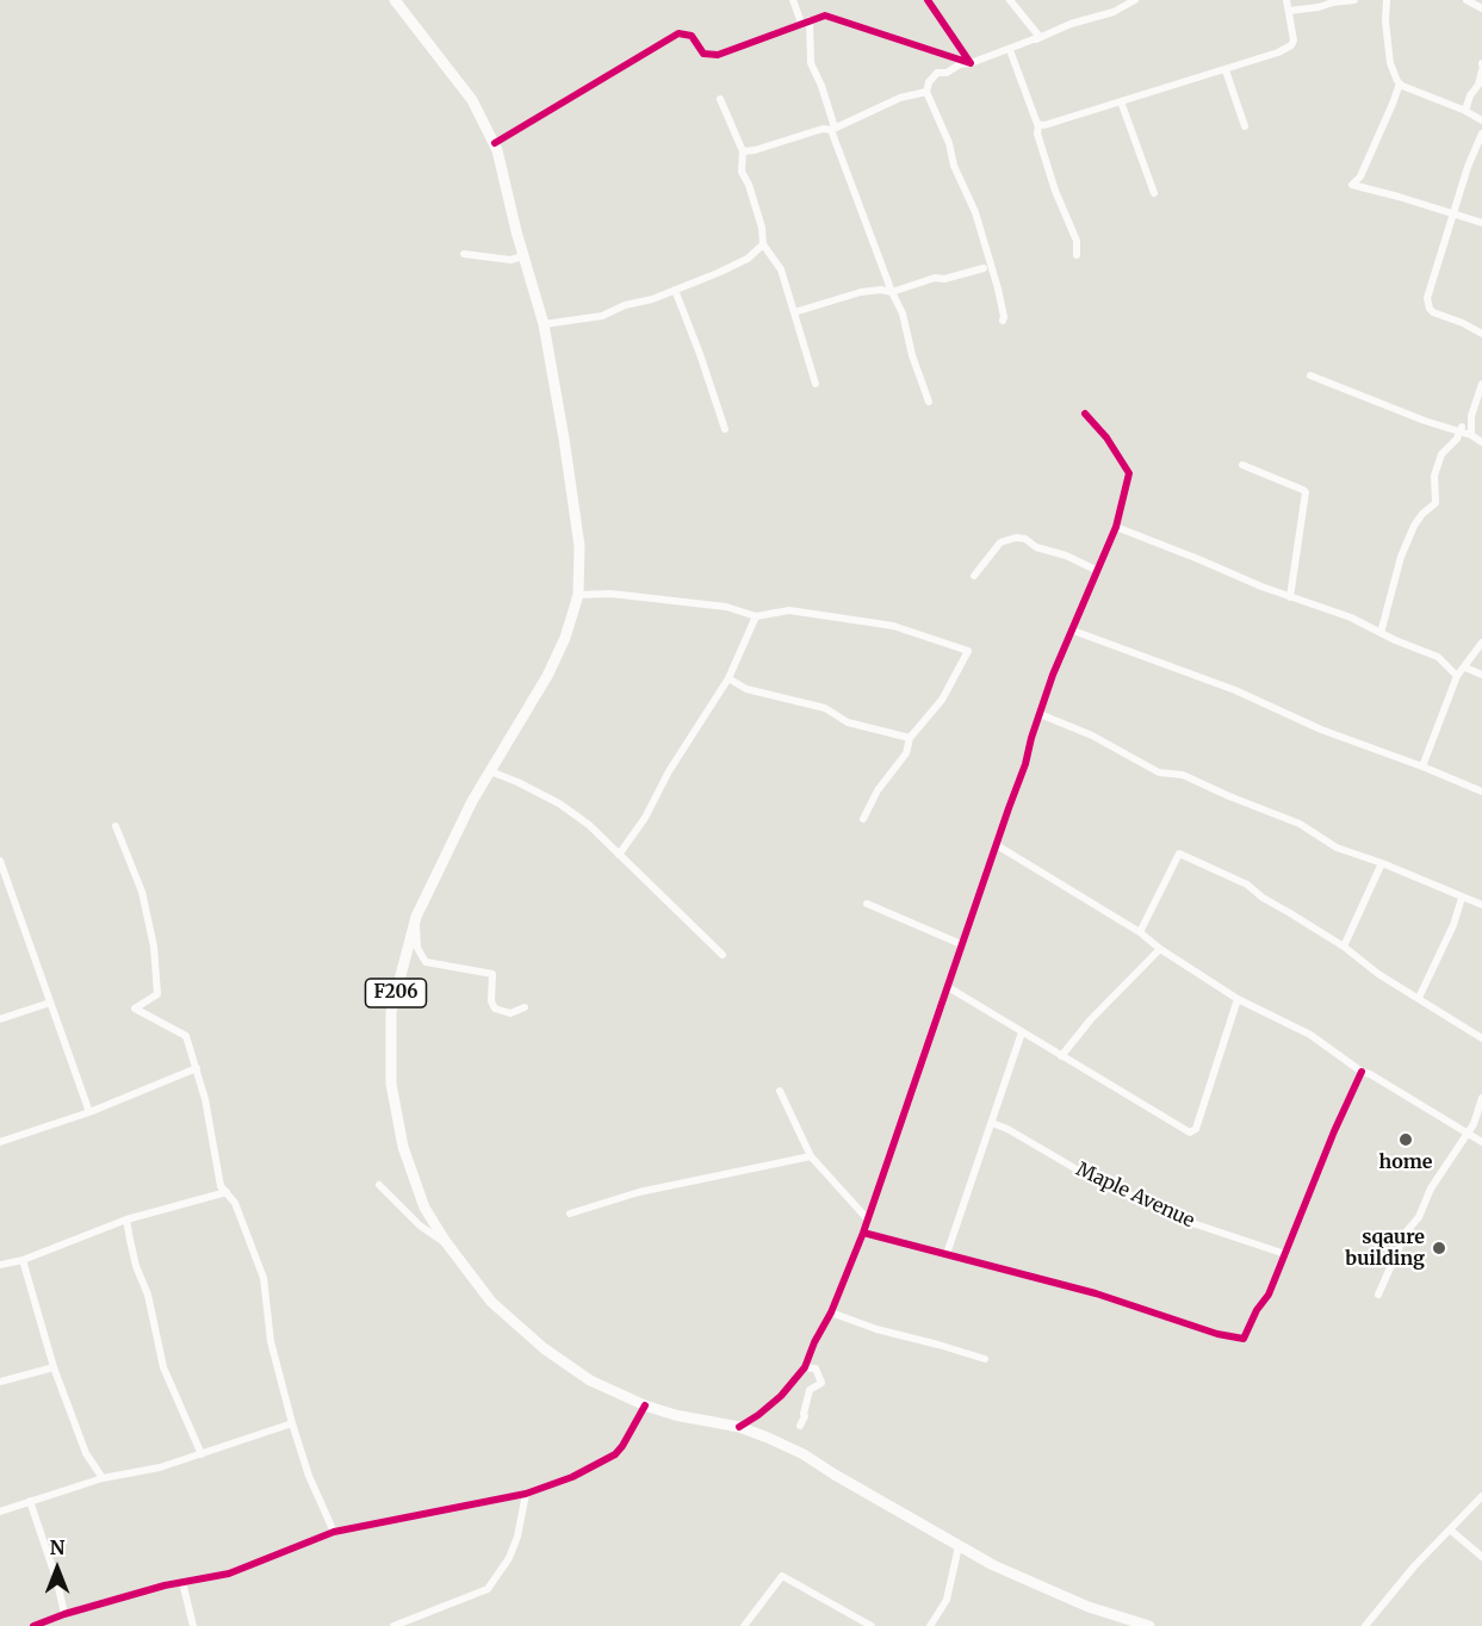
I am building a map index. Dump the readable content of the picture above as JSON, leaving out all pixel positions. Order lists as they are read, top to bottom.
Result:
{
  "streets": {
    "main road": ["F206"],
    "street": ["Maple Avenue"]
  },
  "places": ["home", "sqaure building"],
  "north": "top"
}
